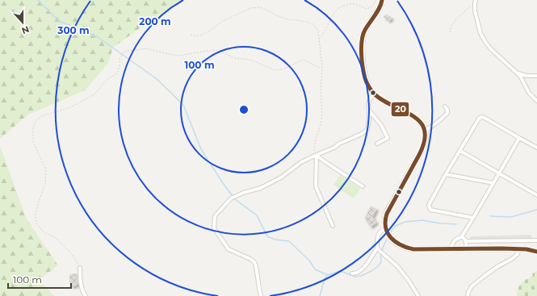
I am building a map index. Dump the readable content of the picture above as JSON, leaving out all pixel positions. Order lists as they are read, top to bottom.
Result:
{
  "lines": ["transit line 20"],
  "scale_bar": "100 m",
  "north": "bottom",
  "rings": ["200 m", "300 m", "100 m"]
}
